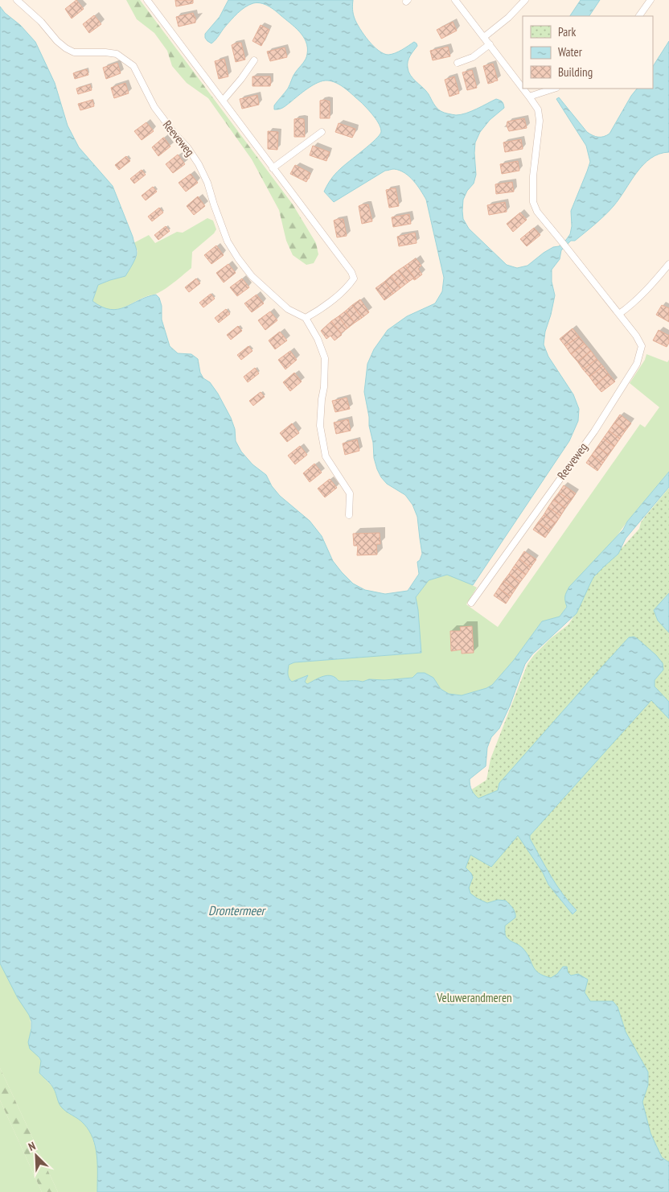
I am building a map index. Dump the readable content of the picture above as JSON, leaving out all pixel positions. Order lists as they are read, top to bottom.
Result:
{
  "streets": {
    "lane": ["Reeveweg"]
  },
  "water": ["Drontermeer"],
  "parks": ["Veluwerandmeren"],
  "legend": ["Park", "Water", "Building"],
  "north": "top left"
}
